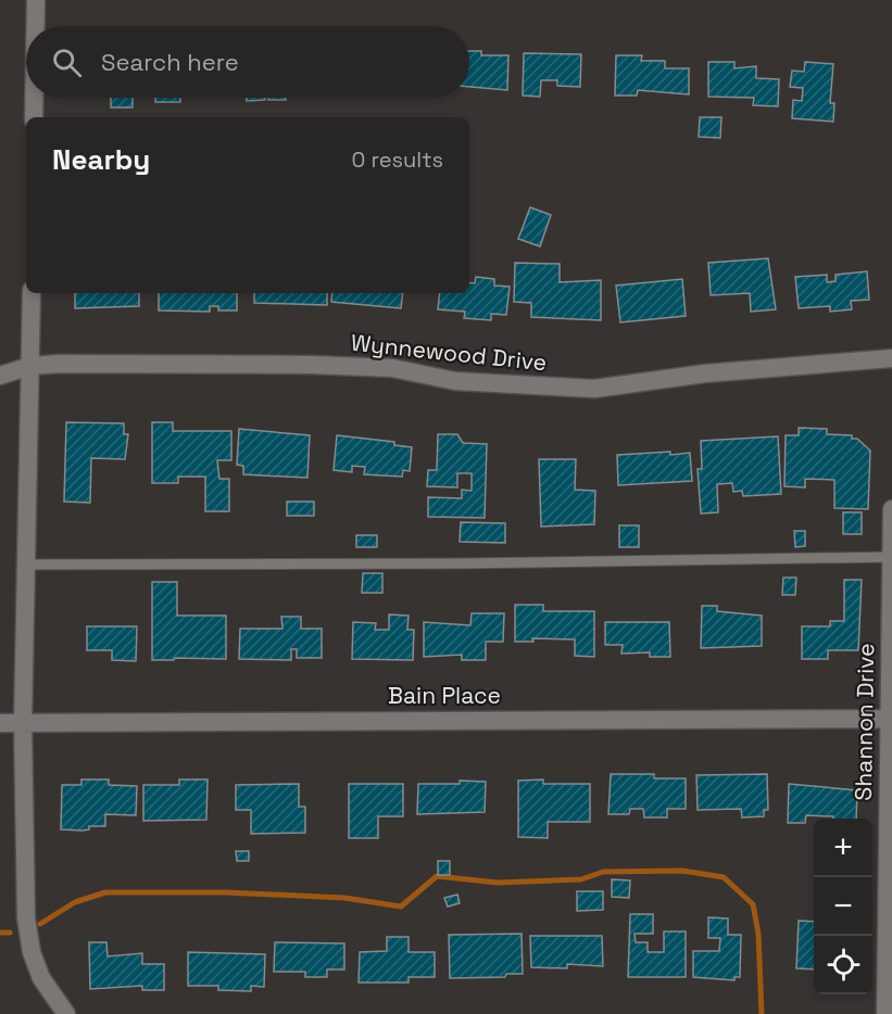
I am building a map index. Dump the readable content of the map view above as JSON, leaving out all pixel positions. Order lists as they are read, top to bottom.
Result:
{
  "streets": {
    "street": ["Wynnewood Drive", "Bain Place", "Shannon Drive"]
  },
  "crossings": [
    ["Bain Place", "Shannon Drive"]
  ],
  "page": {
    "search": "Search here",
    "heading": ["Nearby", "0 results"],
    "map_buttons": ["+", "−"]
  }
}
